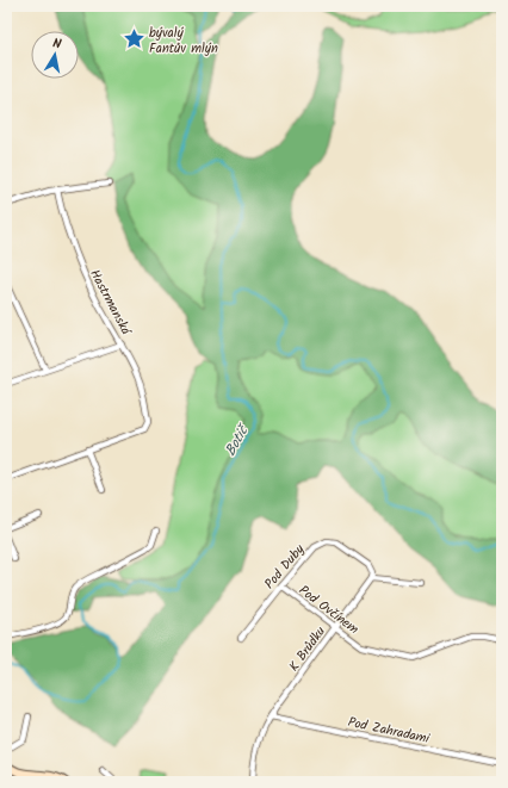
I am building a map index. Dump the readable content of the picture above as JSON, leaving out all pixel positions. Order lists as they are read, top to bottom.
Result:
{
  "streets": {
    "street": [
      "Hastrmanská",
      "Pod Duby",
      "Pod Ovčínem",
      "K Brůdku",
      "Pod Zahradami"
    ]
  },
  "crossings": [
    ["Pod Duby", "Pod Ovčínem"],
    ["Pod Duby", "K Brůdku"],
    ["Pod Ovčínem", "K Brůdku"],
    ["K Brůdku", "Pod Zahradami"]
  ],
  "water": ["Botič"],
  "places": {
    "place": ["bývalý Fantův mlýn"]
  },
  "north": "top"
}
